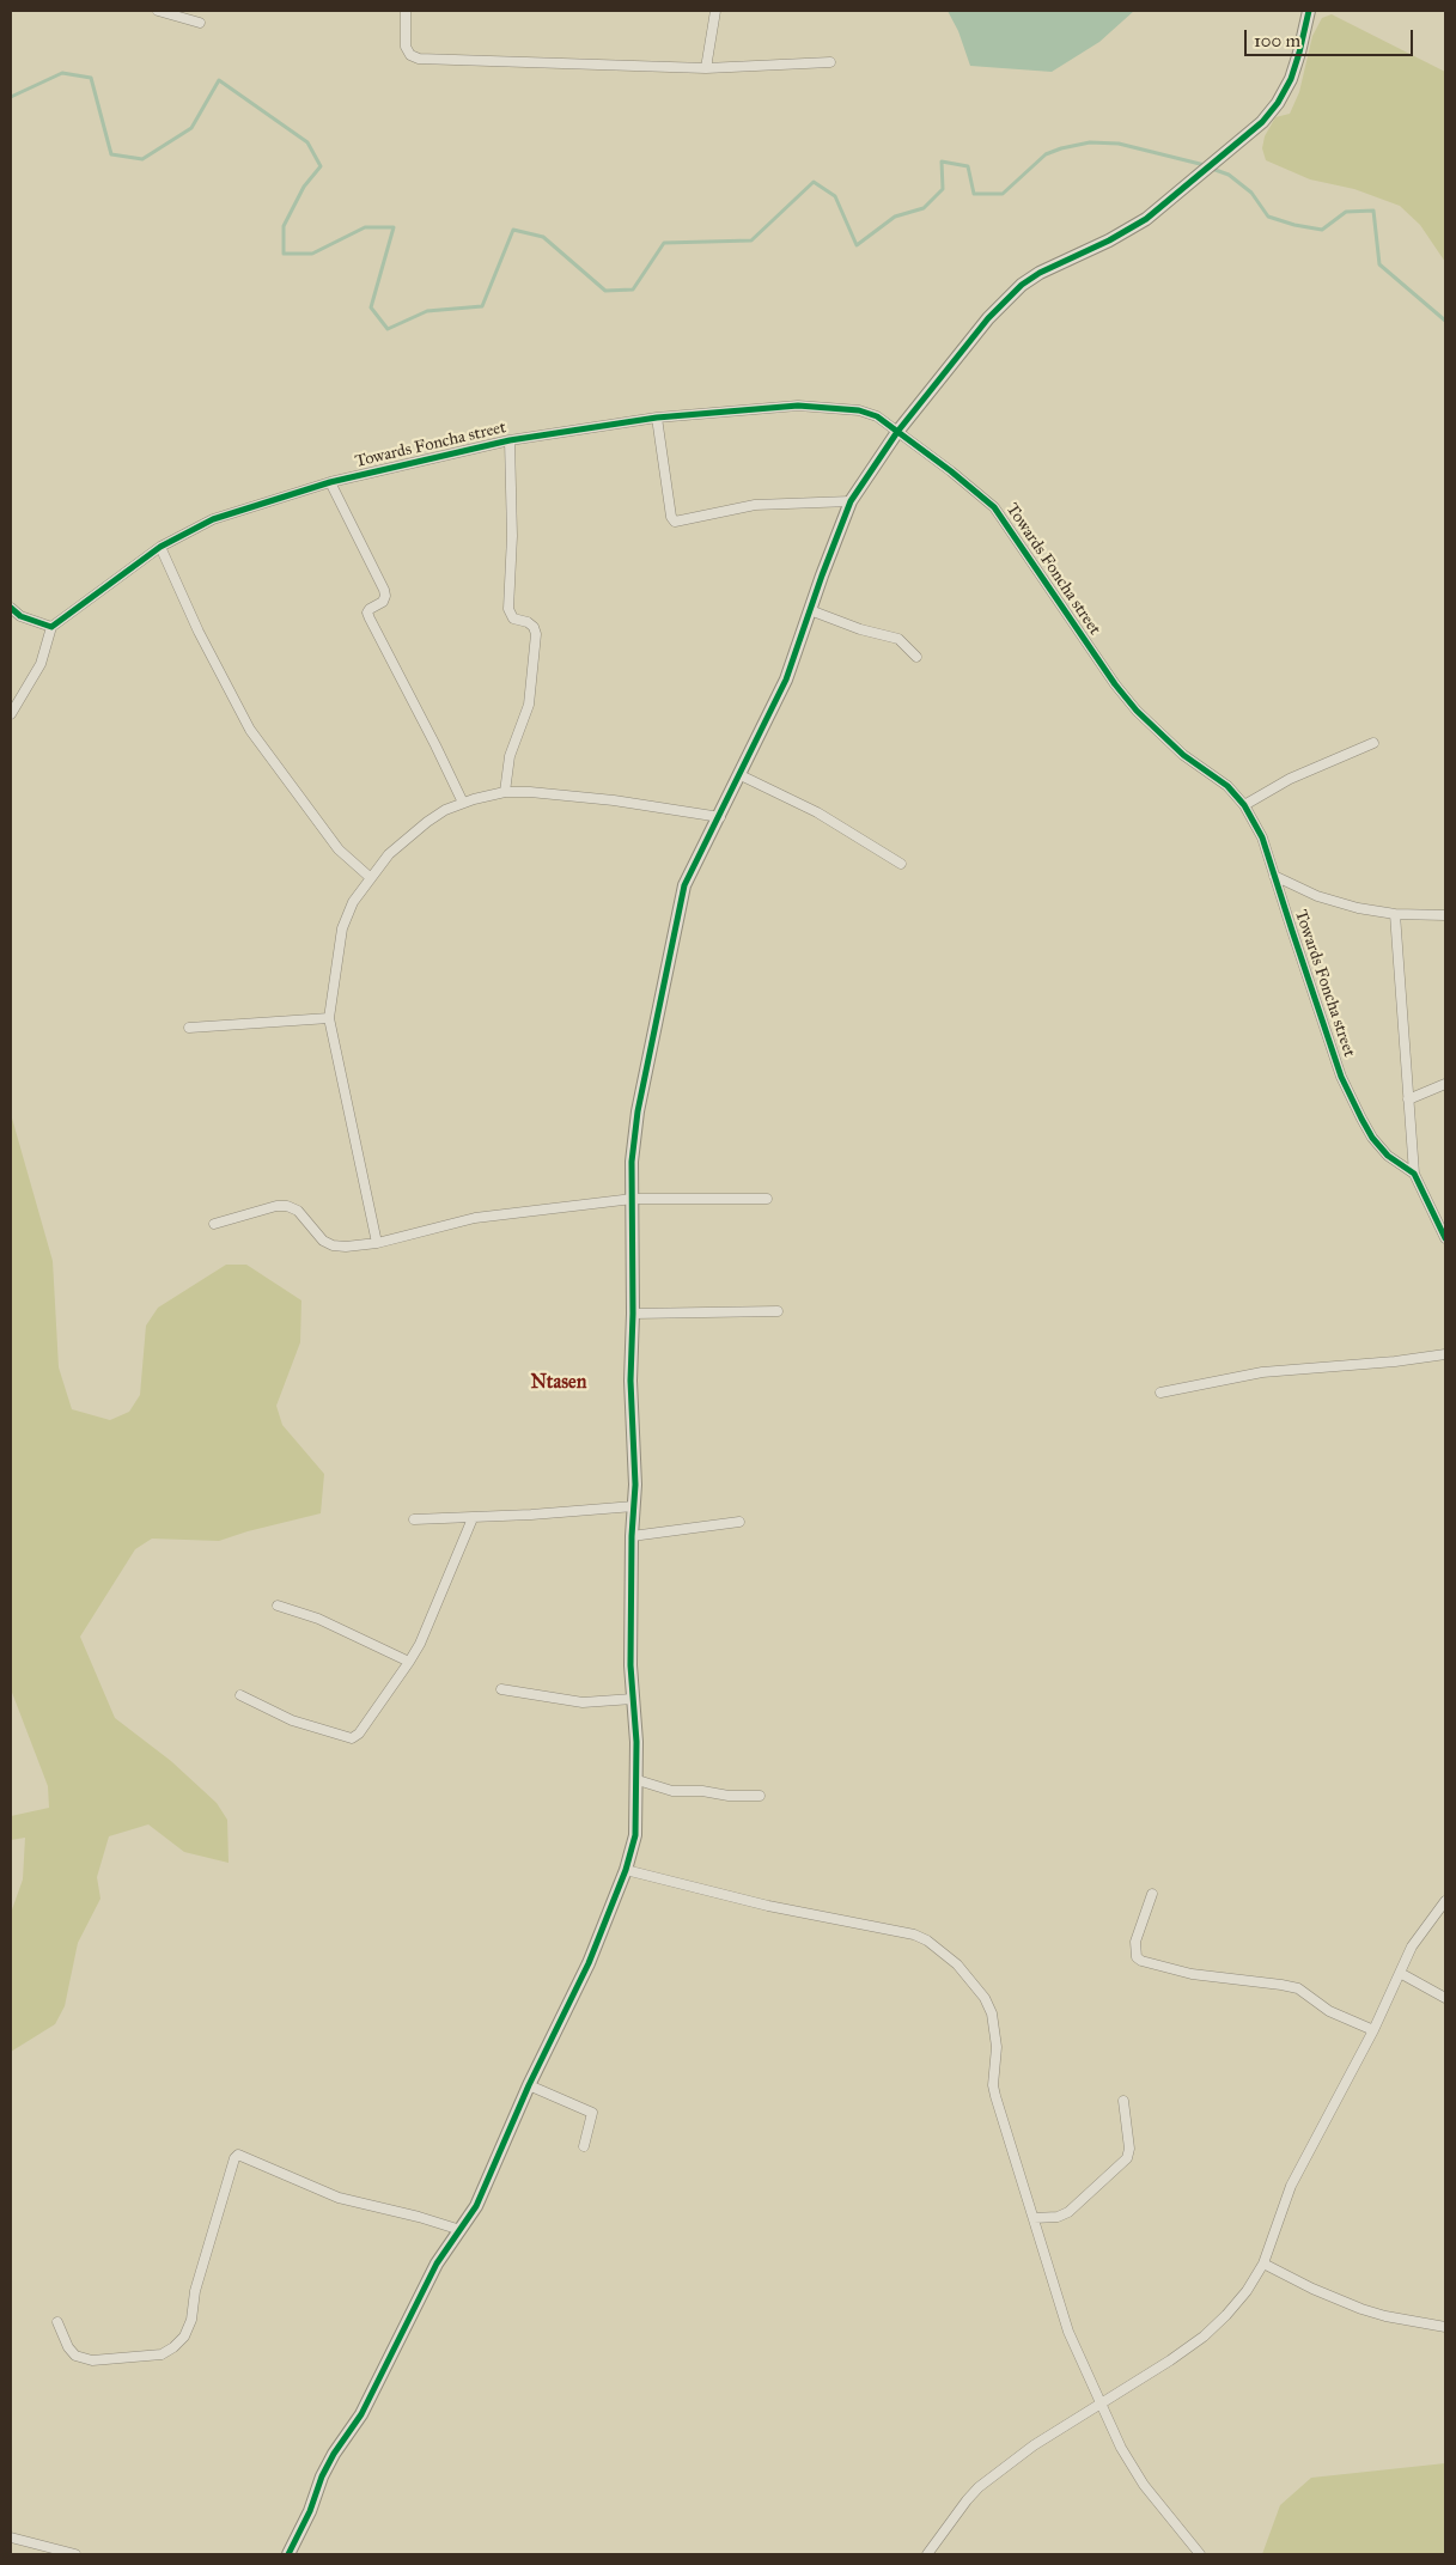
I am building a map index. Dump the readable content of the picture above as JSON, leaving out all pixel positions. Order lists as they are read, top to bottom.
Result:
{
  "streets": {
    "street": ["Towards Foncha street"]
  },
  "districts": ["Ntasen"],
  "scale_bar": "100 m"
}
